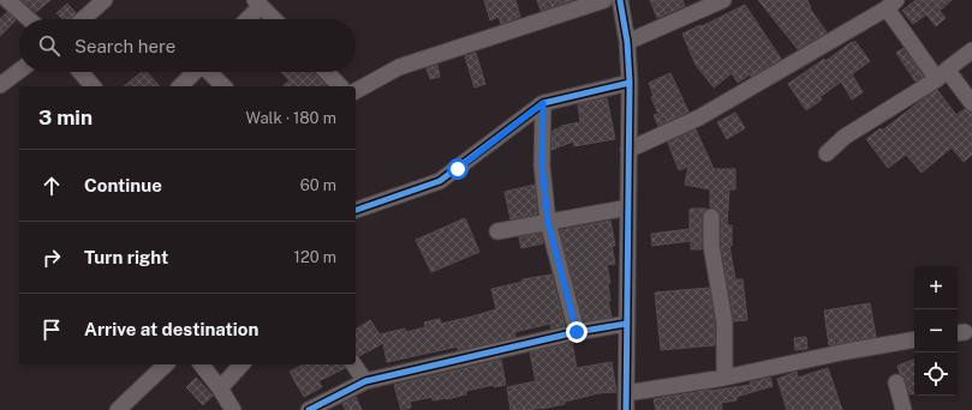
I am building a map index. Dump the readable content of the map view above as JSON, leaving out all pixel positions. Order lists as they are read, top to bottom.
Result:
{
  "page": {
    "search": "Search here",
    "heading": ["3 min", "Walk · 180 m"],
    "list": [
      ["Continue", "60 m"],
      ["Turn right", "120 m"],
      "Arrive at destination"
    ],
    "map_buttons": ["+", "−"]
  }
}
